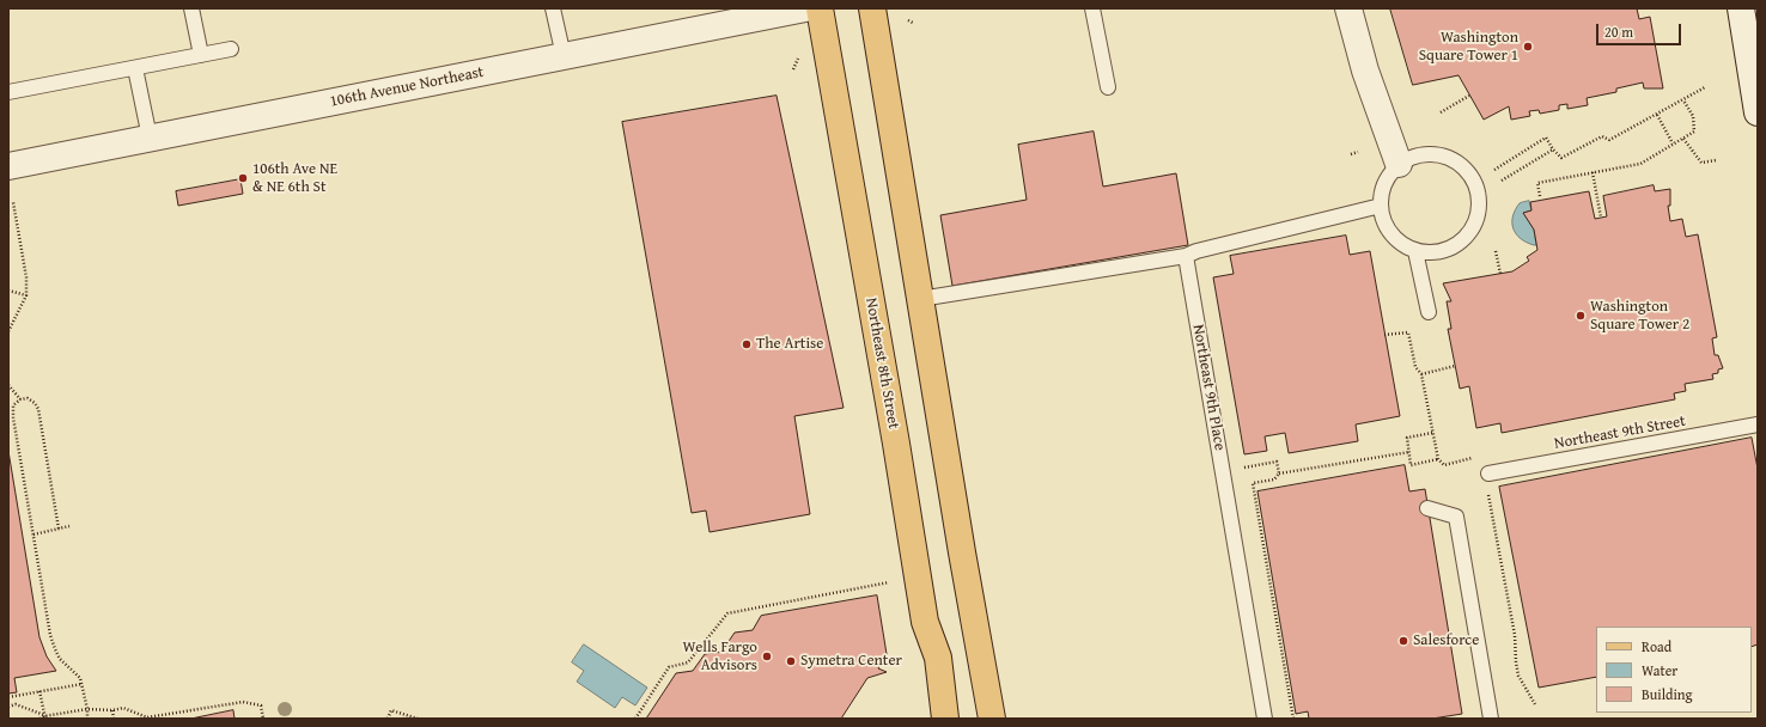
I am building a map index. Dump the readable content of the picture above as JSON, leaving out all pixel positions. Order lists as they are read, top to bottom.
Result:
{
  "streets": {
    "main road": ["Northeast 8th Street"],
    "street": ["106th Avenue Northeast"],
    "lane": ["Northeast 9th Place", "Northeast 9th Street"]
  },
  "places": [
    "Washington Square Tower 1",
    "106th Ave NE & NE 6th St",
    "Washington Square Tower 2",
    "The Artise",
    "Salesforce",
    "Wells Fargo Advisors",
    "Symetra Center"
  ],
  "legend": ["Road", "Water", "Building"],
  "scale_bar": "20 m"
}
